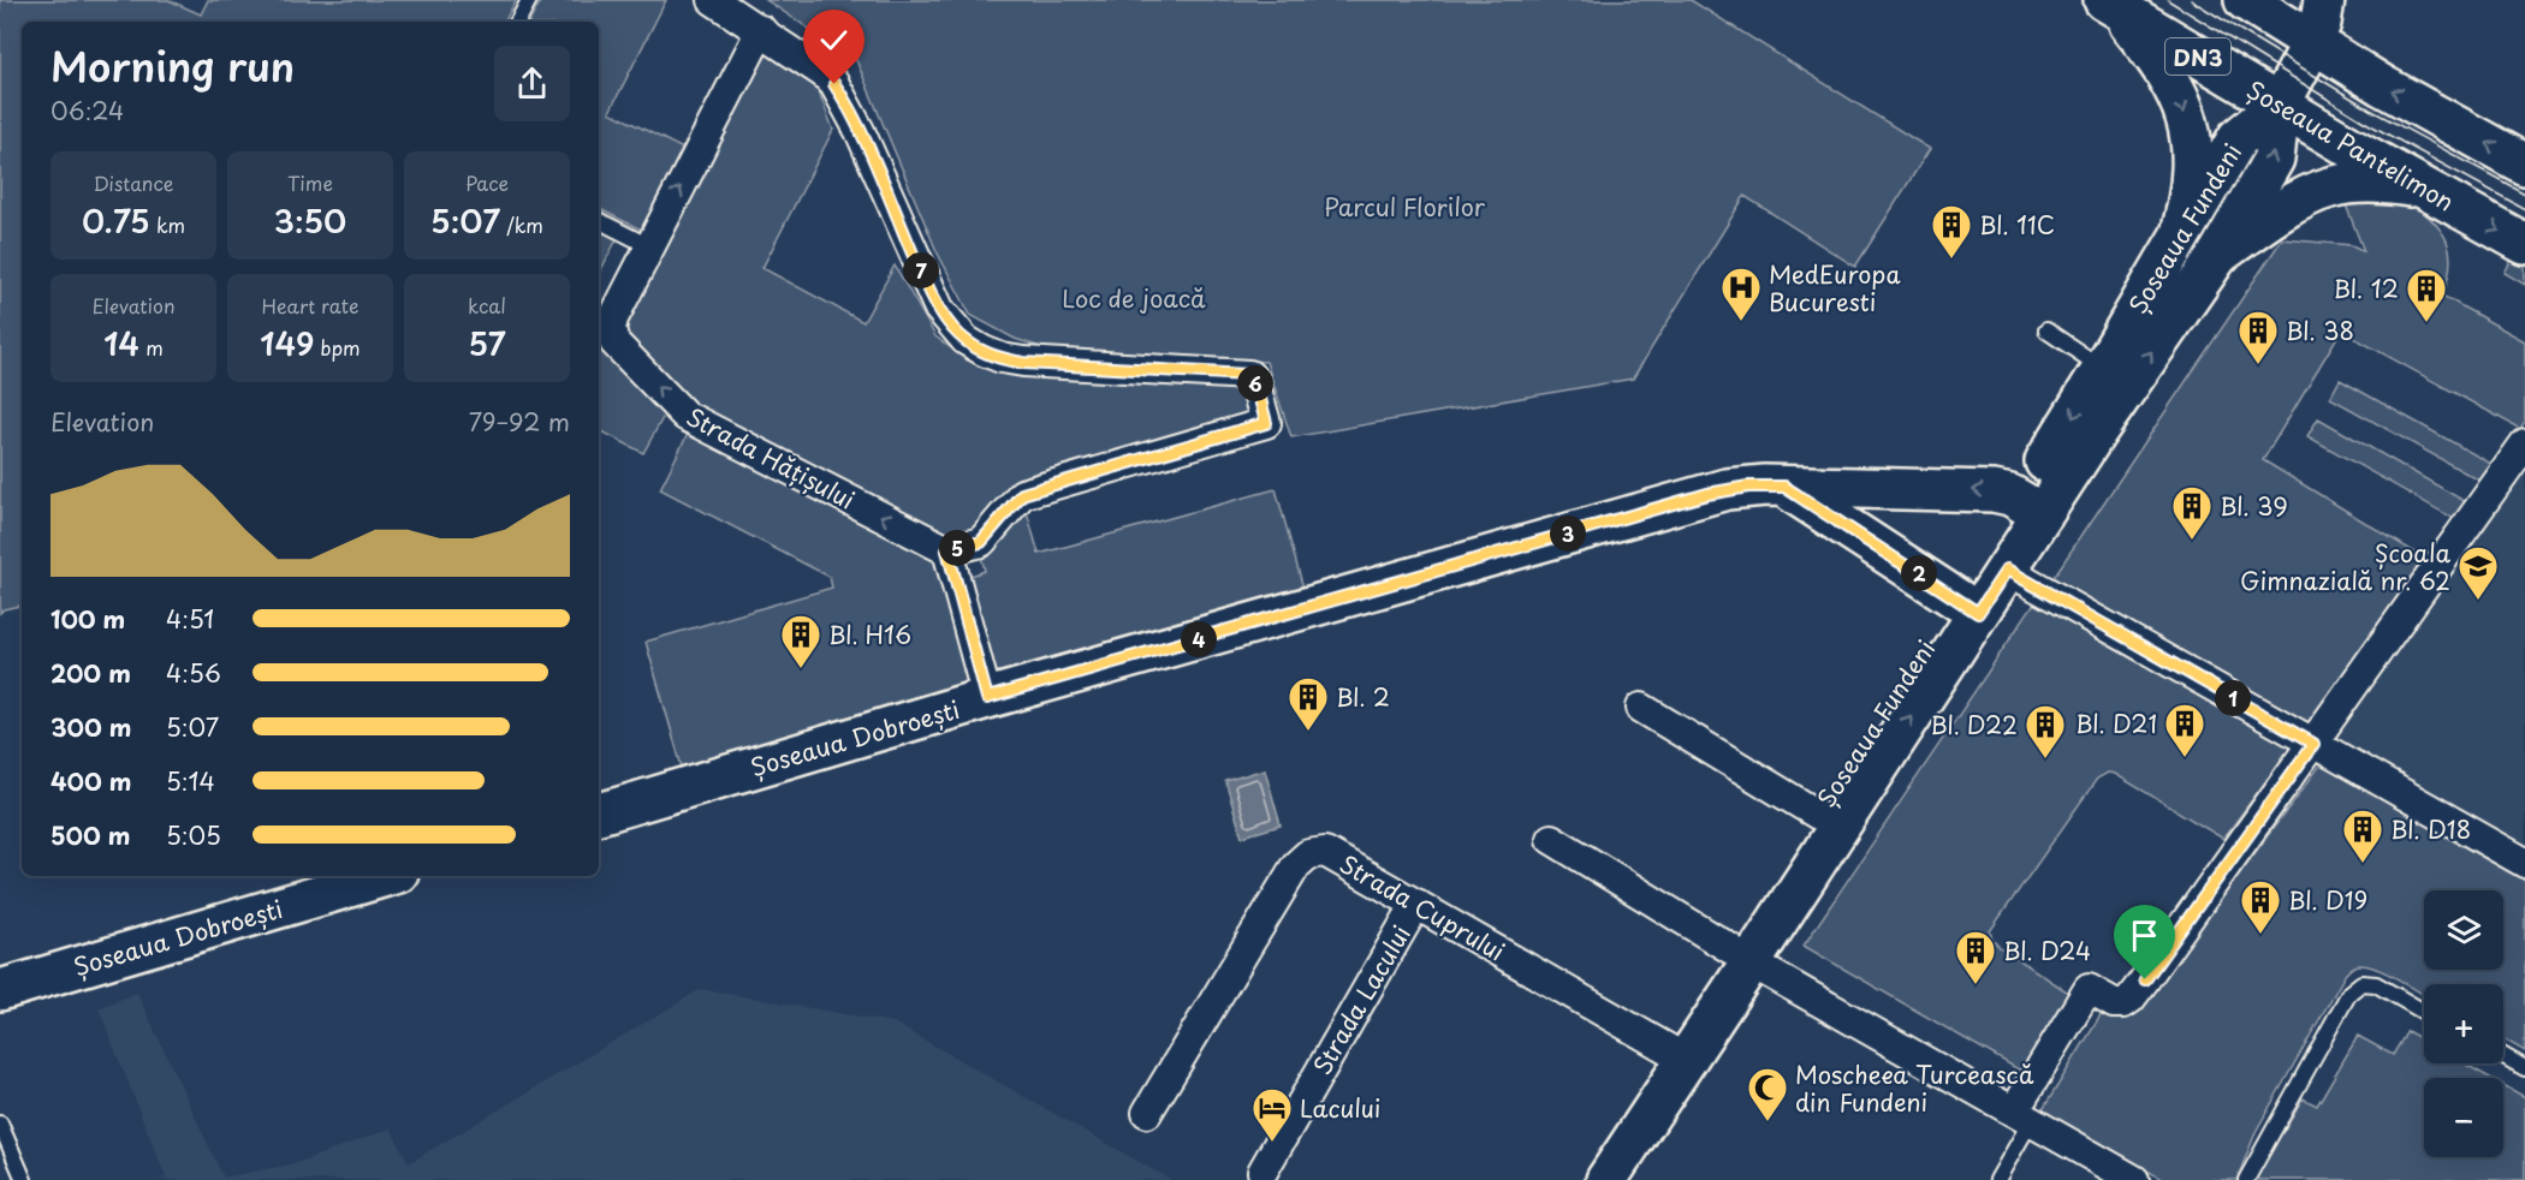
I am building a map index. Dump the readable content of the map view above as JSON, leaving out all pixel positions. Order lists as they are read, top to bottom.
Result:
{
  "streets": {
    "main road": [
      "DN3",
      "Șoseaua Pantelimon",
      "Șoseaua Fundeni",
      "Șoseaua Dobroești"
    ],
    "street": ["Strada Hățișului", "Strada Cuprului", "Strada Lacului"]
  },
  "crossings": [
    ["Șoseaua Pantelimon", "Șoseaua Fundeni"],
    ["Șoseaua Fundeni", "Șoseaua Dobroești"],
    ["Șoseaua Fundeni", "Strada Cuprului"],
    ["Strada Cuprului", "Strada Lacului"]
  ],
  "parks": ["Parcul Florilor", "Loc de joacă"],
  "places": {
    "building": [
      "Bl. 11C",
      "Bl. 12",
      "Bl. 38",
      "Bl. 39",
      "Bl. H16",
      "Bl. 2",
      "Bl. D21",
      "Bl. D22",
      "Bl. D18",
      "Bl. D19",
      "Bl. D24"
    ],
    "hospital": ["MedEuropa Bucuresti"],
    "school or university": ["Școala Gimnazială nr. 62"],
    "mosque": ["Moscheea Turcească din Fundeni"],
    "hotel": ["Lacului"]
  },
  "page": {
    "heading": ["Morning run", "06:24"],
    "stats": [
      ["Distance", "0.75 km"],
      ["Time", "3:50"],
      ["Pace", "5:07 /km"],
      ["Elevation", "14 m"],
      ["Heart rate", "149 bpm"],
      ["kcal", "57"]
    ],
    "pins": [
      "7",
      "6",
      "3",
      "5",
      "2",
      "4",
      "1"
    ],
    "chart": ["Elevation", "79–92 m"],
    "list": [
      {
        "name": "100 m",
        "note": "4:51"
      },
      {
        "name": "200 m",
        "note": "4:56"
      },
      {
        "name": "300 m",
        "note": "5:07"
      },
      {
        "name": "400 m",
        "note": "5:14"
      },
      {
        "name": "500 m",
        "note": "5:05"
      }
    ],
    "map_buttons": ["+", "−"]
  }
}
